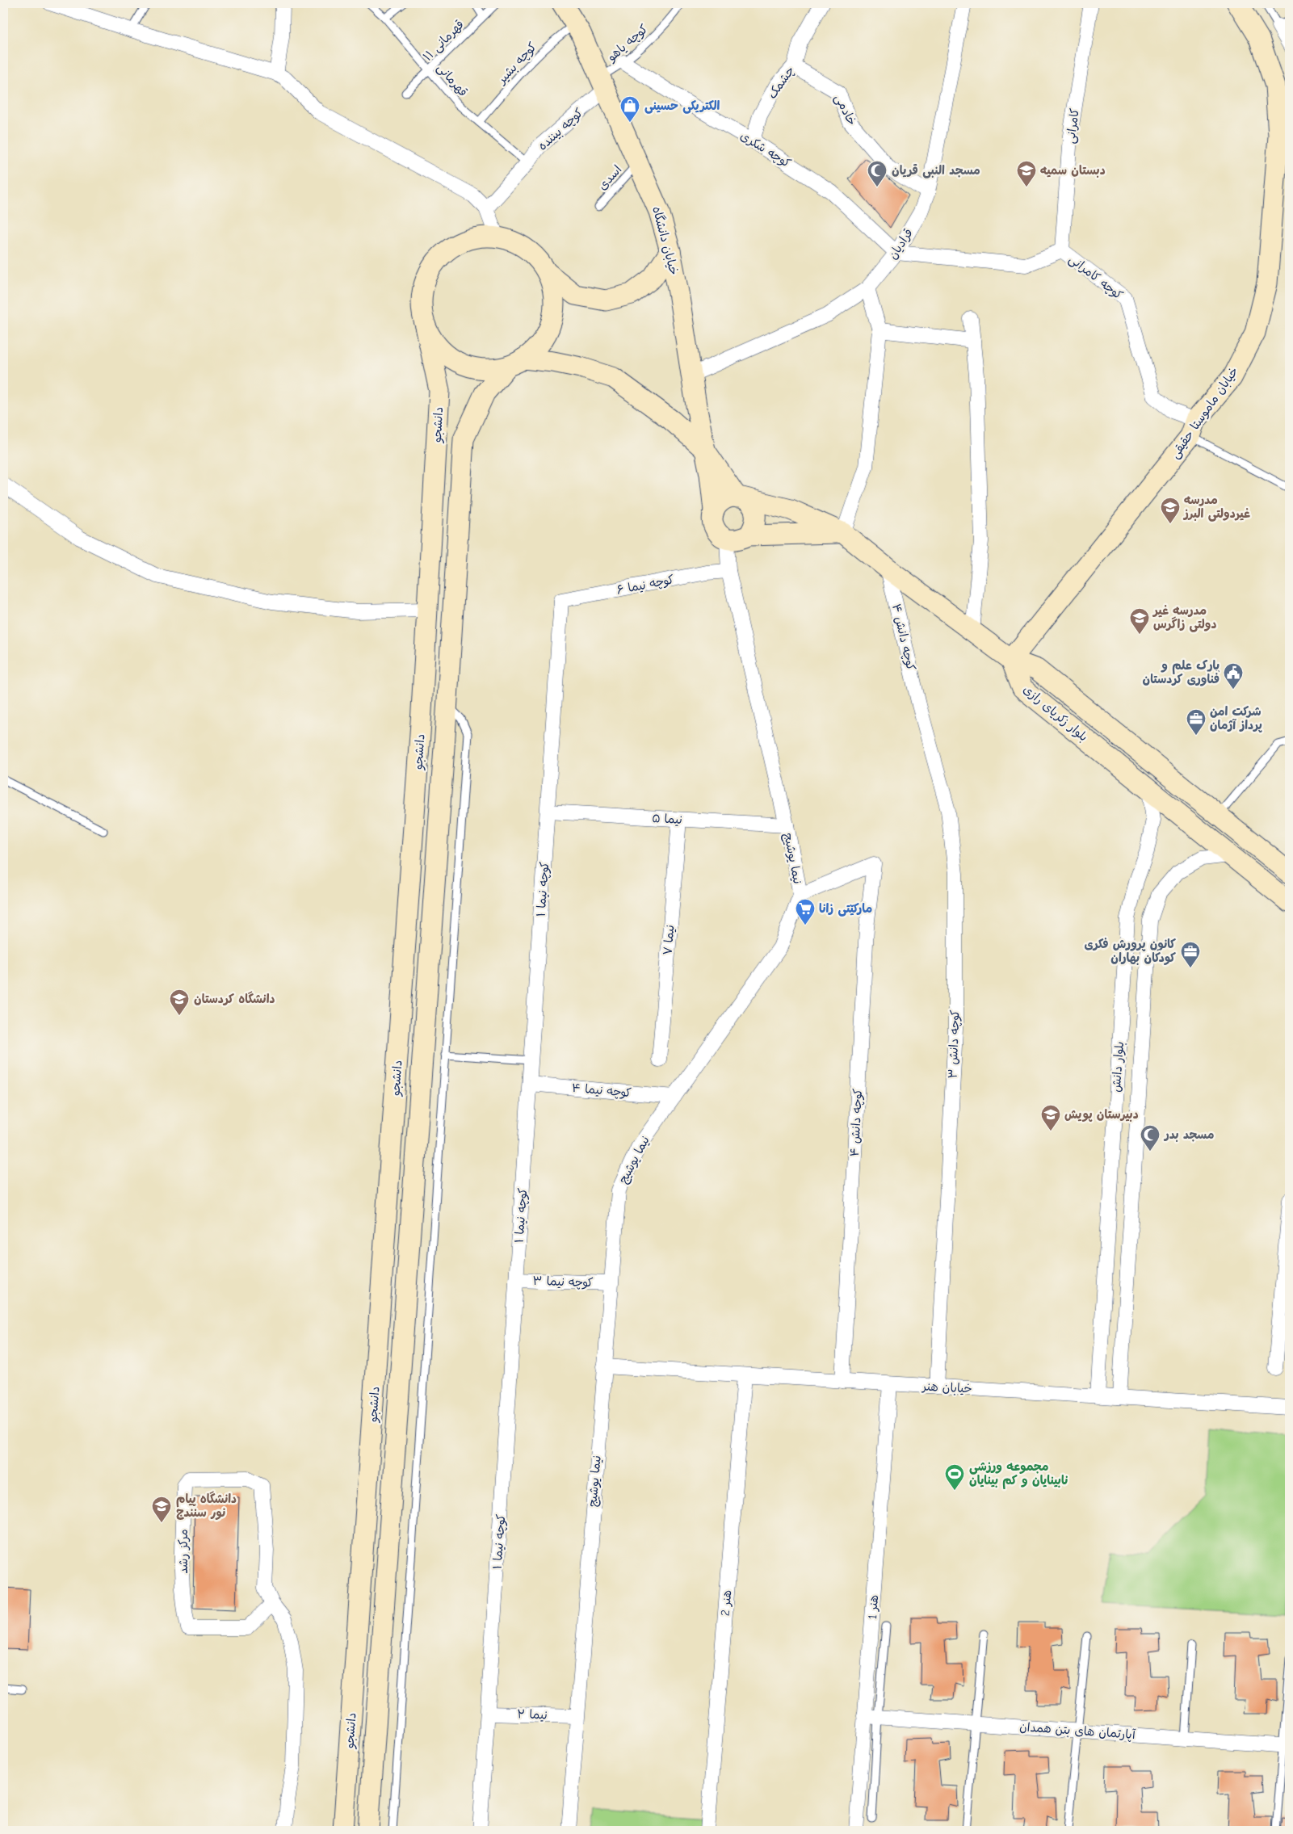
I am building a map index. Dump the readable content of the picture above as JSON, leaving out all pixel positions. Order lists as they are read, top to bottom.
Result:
{
  "streets": {
    "street": [
      "چشمک",
      "خادمی",
      "کامرانی",
      "کوچه بیننده",
      "کوچه شکری",
      "خیابان دانشگاه",
      "قرادیان",
      "کوچه کامرانی",
      "خیابان ماموستا حقیقی",
      "دانشجو",
      "کوچه نیما ۶",
      "کوچه دانش ۴",
      "بلوار زکریای رازی",
      "نیما ۵",
      "نیما یوشیج",
      "کوچه نیما ۱",
      "نیما ۷",
      "کوچه دانش ۳",
      "بلوار دانش",
      "کوچه نیما ۴",
      "کوچه نیما ۳",
      "خیابان هنر",
      "مرکز رشد",
      "هنر 2",
      "هنر 1",
      "نیما ۲",
      "آپارتمان های بتن همدان"
    ],
    "lane": [
      "قهرمانی ۱۱",
      "کوچه یاهو",
      "کوچه بشیر",
      "قهرمانی",
      "اسدی"
    ]
  },
  "crossings": [
    ["قهرمانی ۱۱", "قهرمانی"],
    ["کوچه یاهو", "کوچه بیننده"],
    ["کوچه یاهو", "کوچه شکری"],
    ["کوچه یاهو", "خیابان دانشگاه"],
    ["کوچه بشیر", "قهرمانی"],
    ["کوچه بشیر", "خیابان دانشگاه"],
    ["قهرمانی", "کوچه بیننده"],
    ["چشمک", "خادمی"],
    ["چشمک", "کوچه شکری"],
    ["خادمی", "قرادیان"],
    ["کامرانی", "کوچه کامرانی"],
    ["کوچه بیننده", "خیابان دانشگاه"],
    ["کوچه شکری", "قرادیان"],
    ["کوچه شکری", "کوچه کامرانی"],
    ["اسدی", "خیابان دانشگاه"],
    ["خیابان دانشگاه", "قرادیان"],
    ["خیابان دانشگاه", "نیما یوشیج"],
    ["قرادیان", "کوچه کامرانی"],
    ["کوچه کامرانی", "خیابان ماموستا حقیقی"],
    ["خیابان ماموستا حقیقی", "بلوار زکریای رازی"],
    ["کوچه نیما ۶", "نیما یوشیج"],
    ["کوچه نیما ۶", "کوچه نیما ۱"],
    ["کوچه دانش ۴", "نیما یوشیج"],
    ["کوچه دانش ۴", "کوچه دانش ۳"],
    ["کوچه دانش ۴", "خیابان هنر"],
    ["بلوار زکریای رازی", "بلوار دانش"],
    ["نیما ۵", "نیما یوشیج"],
    ["نیما ۵", "کوچه نیما ۱"],
    ["نیما ۵", "نیما ۷"],
    ["نیما یوشیج", "کوچه نیما ۴"],
    ["نیما یوشیج", "کوچه نیما ۳"],
    ["نیما یوشیج", "خیابان هنر"],
    ["نیما یوشیج", "نیما ۲"],
    ["کوچه نیما ۱", "کوچه نیما ۴"],
    ["کوچه نیما ۱", "کوچه نیما ۳"],
    ["کوچه نیما ۱", "نیما ۲"],
    ["کوچه دانش ۳", "خیابان هنر"],
    ["بلوار دانش", "خیابان هنر"],
    ["خیابان هنر", "هنر 2"],
    ["خیابان هنر", "هنر 1"],
    ["هنر 1", "آپارتمان های بتن همدان"]
  ],
  "places": {
    "shop": ["الکتریکی حسینی"],
    "mosque": ["مسجد النبی قریان", "مسجد بدر"],
    "school or university": [
      "دبستان سمیه",
      "مدرسه غیردولتی البرز",
      "مدرسه غیر دولتی زاگرس",
      "دانشگاه کردستان",
      "دبیرستان پویش",
      "دانشگاه پیام نور سنندج"
    ],
    "public building": ["پارک علم و فناوری کردستان"],
    "office": ["شرکت امن پرداز آژمان", "کانون پرورش فکری کودکان بهاران"],
    "supermarket": ["مارکێتی زانا"],
    "sports": ["مجموعه ورزشی نابینایان و کم بینایان"]
  }
}
